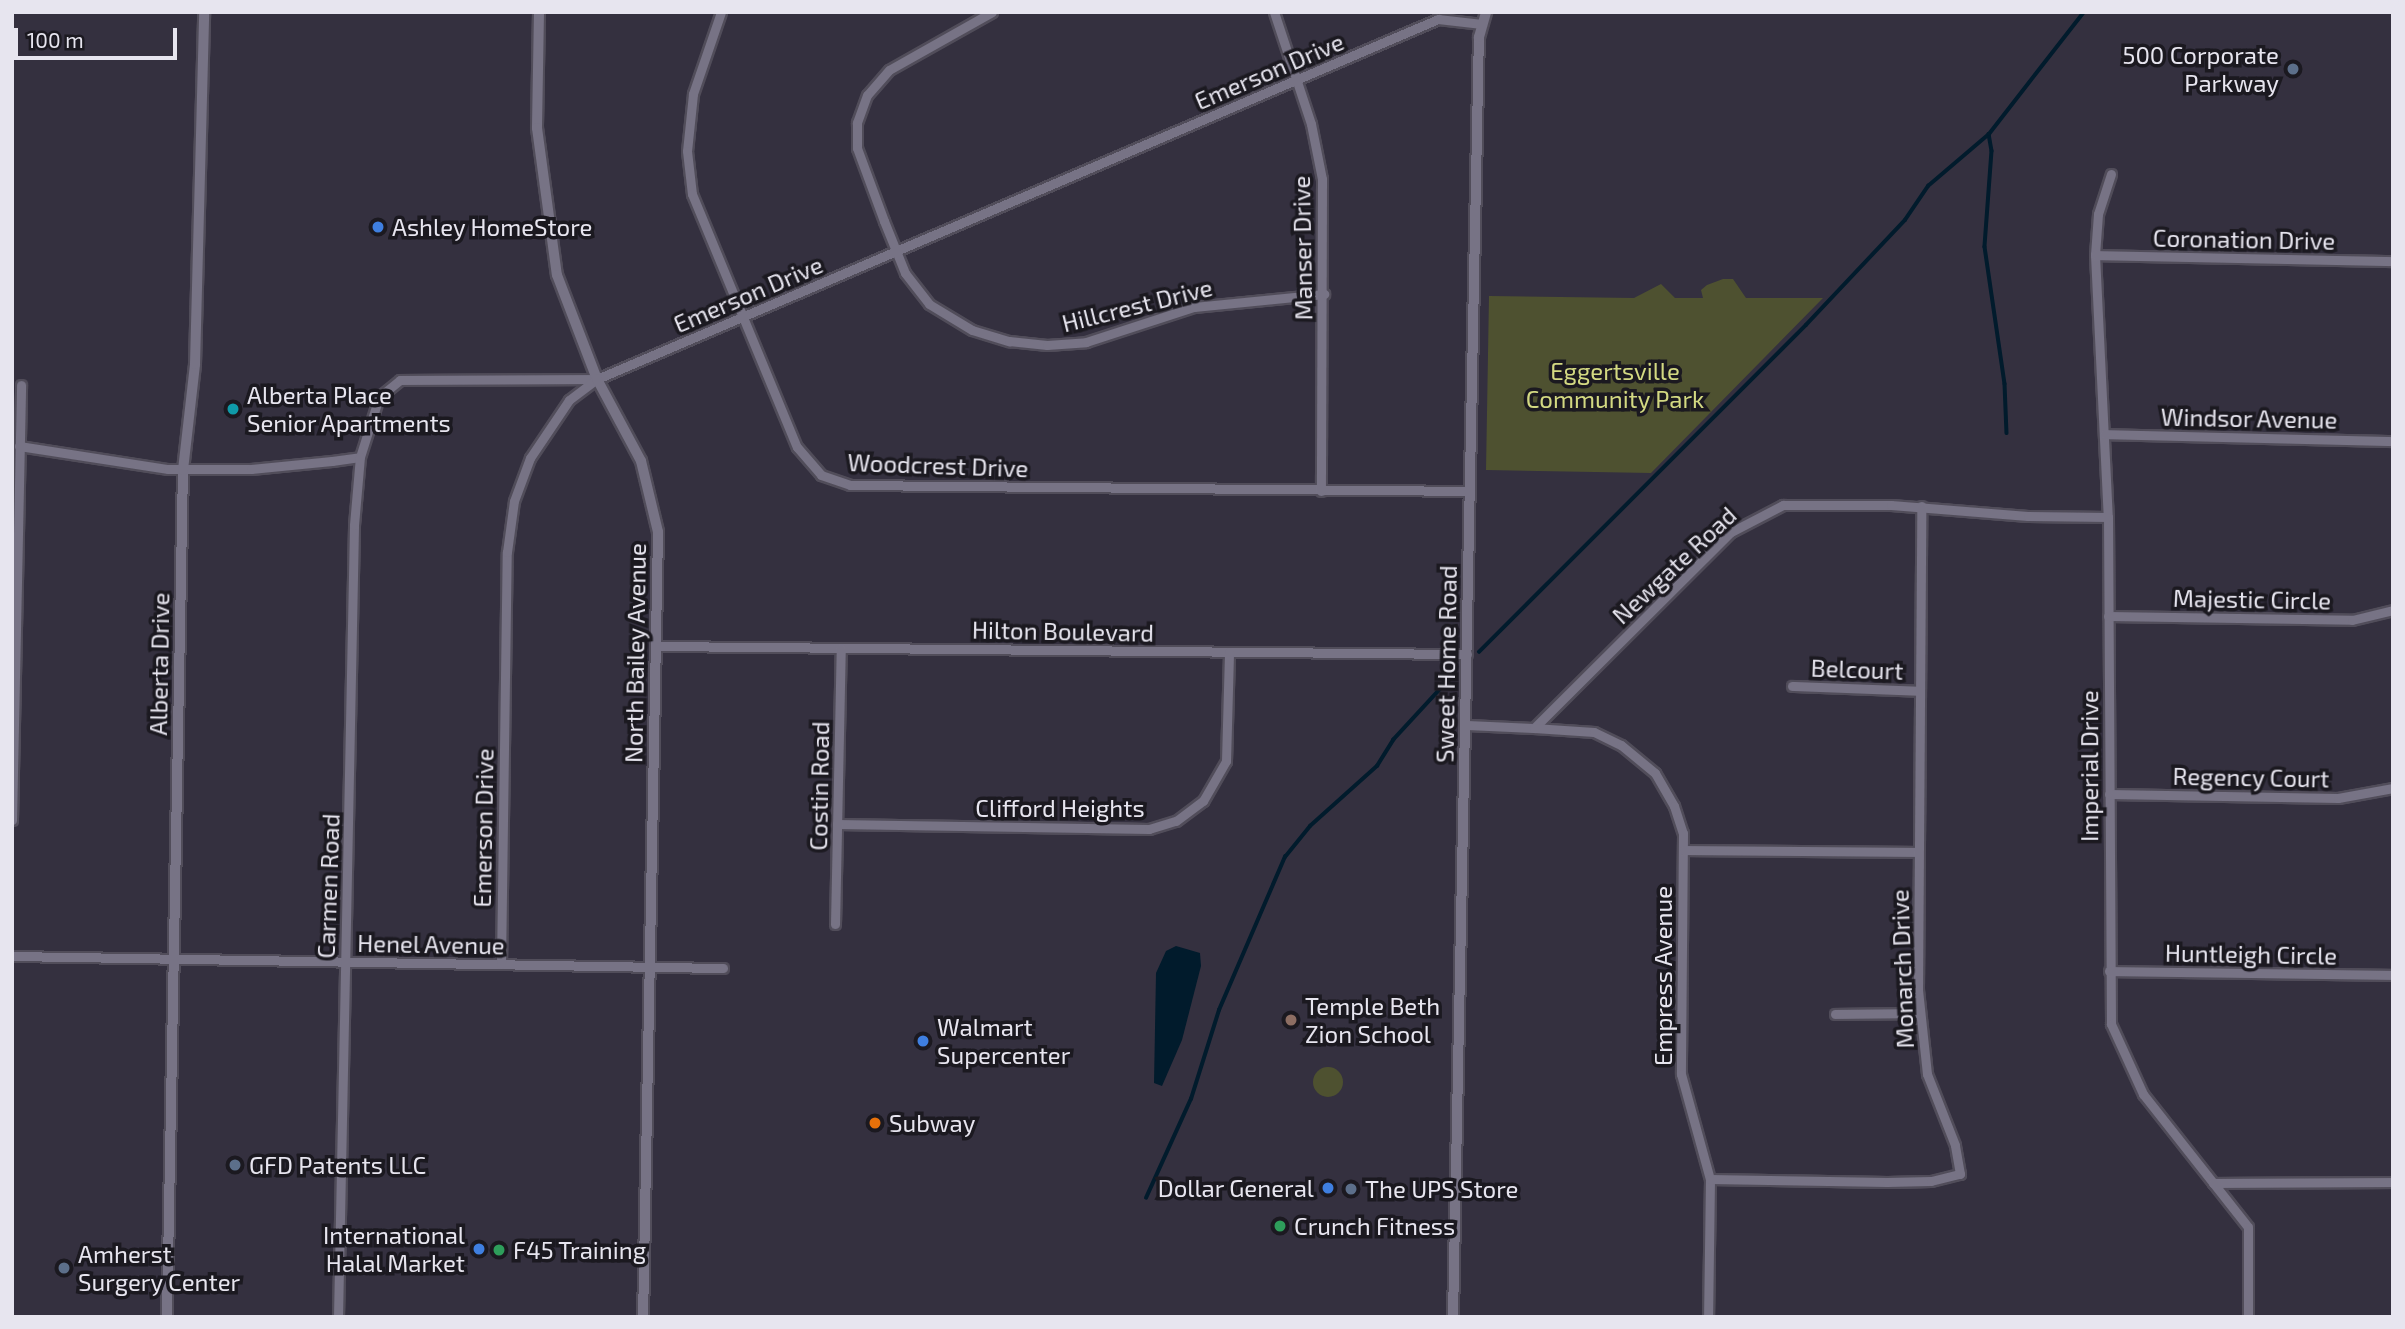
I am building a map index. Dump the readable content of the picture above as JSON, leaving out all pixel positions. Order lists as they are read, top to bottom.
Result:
{
  "streets": {
    "street": [
      "Emerson Drive",
      "Coronation Drive",
      "Manser Drive",
      "Hillcrest Drive",
      "Windsor Avenue",
      "Woodcrest Drive",
      "Newgate Road",
      "Majestic Circle",
      "Hilton Boulevard",
      "North Bailey Avenue",
      "Alberta Drive",
      "Sweet Home Road",
      "Belcourt",
      "Imperial Drive",
      "Regency Court",
      "Costin Road",
      "Clifford Heights",
      "Carmen Road",
      "Henel Avenue",
      "Huntleigh Circle",
      "Monarch Drive",
      "Empress Avenue"
    ]
  },
  "crossings": [
    ["Emerson Drive", "Manser Drive"],
    ["Emerson Drive", "Hillcrest Drive"],
    ["Emerson Drive", "Woodcrest Drive"],
    ["Emerson Drive", "North Bailey Avenue"],
    ["Emerson Drive", "Sweet Home Road"],
    ["Emerson Drive", "Carmen Road"],
    ["Emerson Drive", "Henel Avenue"],
    ["Coronation Drive", "Imperial Drive"],
    ["Manser Drive", "Hillcrest Drive"],
    ["Manser Drive", "Woodcrest Drive"],
    ["Windsor Avenue", "Imperial Drive"],
    ["Woodcrest Drive", "Sweet Home Road"],
    ["Newgate Road", "Imperial Drive"],
    ["Newgate Road", "Monarch Drive"],
    ["Newgate Road", "Empress Avenue"],
    ["Majestic Circle", "Imperial Drive"],
    ["Hilton Boulevard", "North Bailey Avenue"],
    ["Hilton Boulevard", "Sweet Home Road"],
    ["Hilton Boulevard", "Costin Road"],
    ["Hilton Boulevard", "Clifford Heights"],
    ["North Bailey Avenue", "Carmen Road"],
    ["North Bailey Avenue", "Henel Avenue"],
    ["Alberta Drive", "Henel Avenue"],
    ["Belcourt", "Monarch Drive"],
    ["Imperial Drive", "Regency Court"],
    ["Imperial Drive", "Huntleigh Circle"],
    ["Costin Road", "Clifford Heights"],
    ["Carmen Road", "Henel Avenue"],
    ["Monarch Drive", "Empress Avenue"]
  ],
  "parks": ["Eggertsville Community Park"],
  "places": [
    "500 Corporate Parkway",
    "Ashley HomeStore",
    "Alberta Place Senior Apartments",
    "Temple Beth Zion School",
    "Walmart Supercenter",
    "Subway",
    "GFD Patents LLC",
    "Dollar General",
    "The UPS Store",
    "Crunch Fitness",
    "International Halal Market",
    "F45 Training",
    "Amherst Surgery Center"
  ],
  "scale_bar": "100 m"
}
